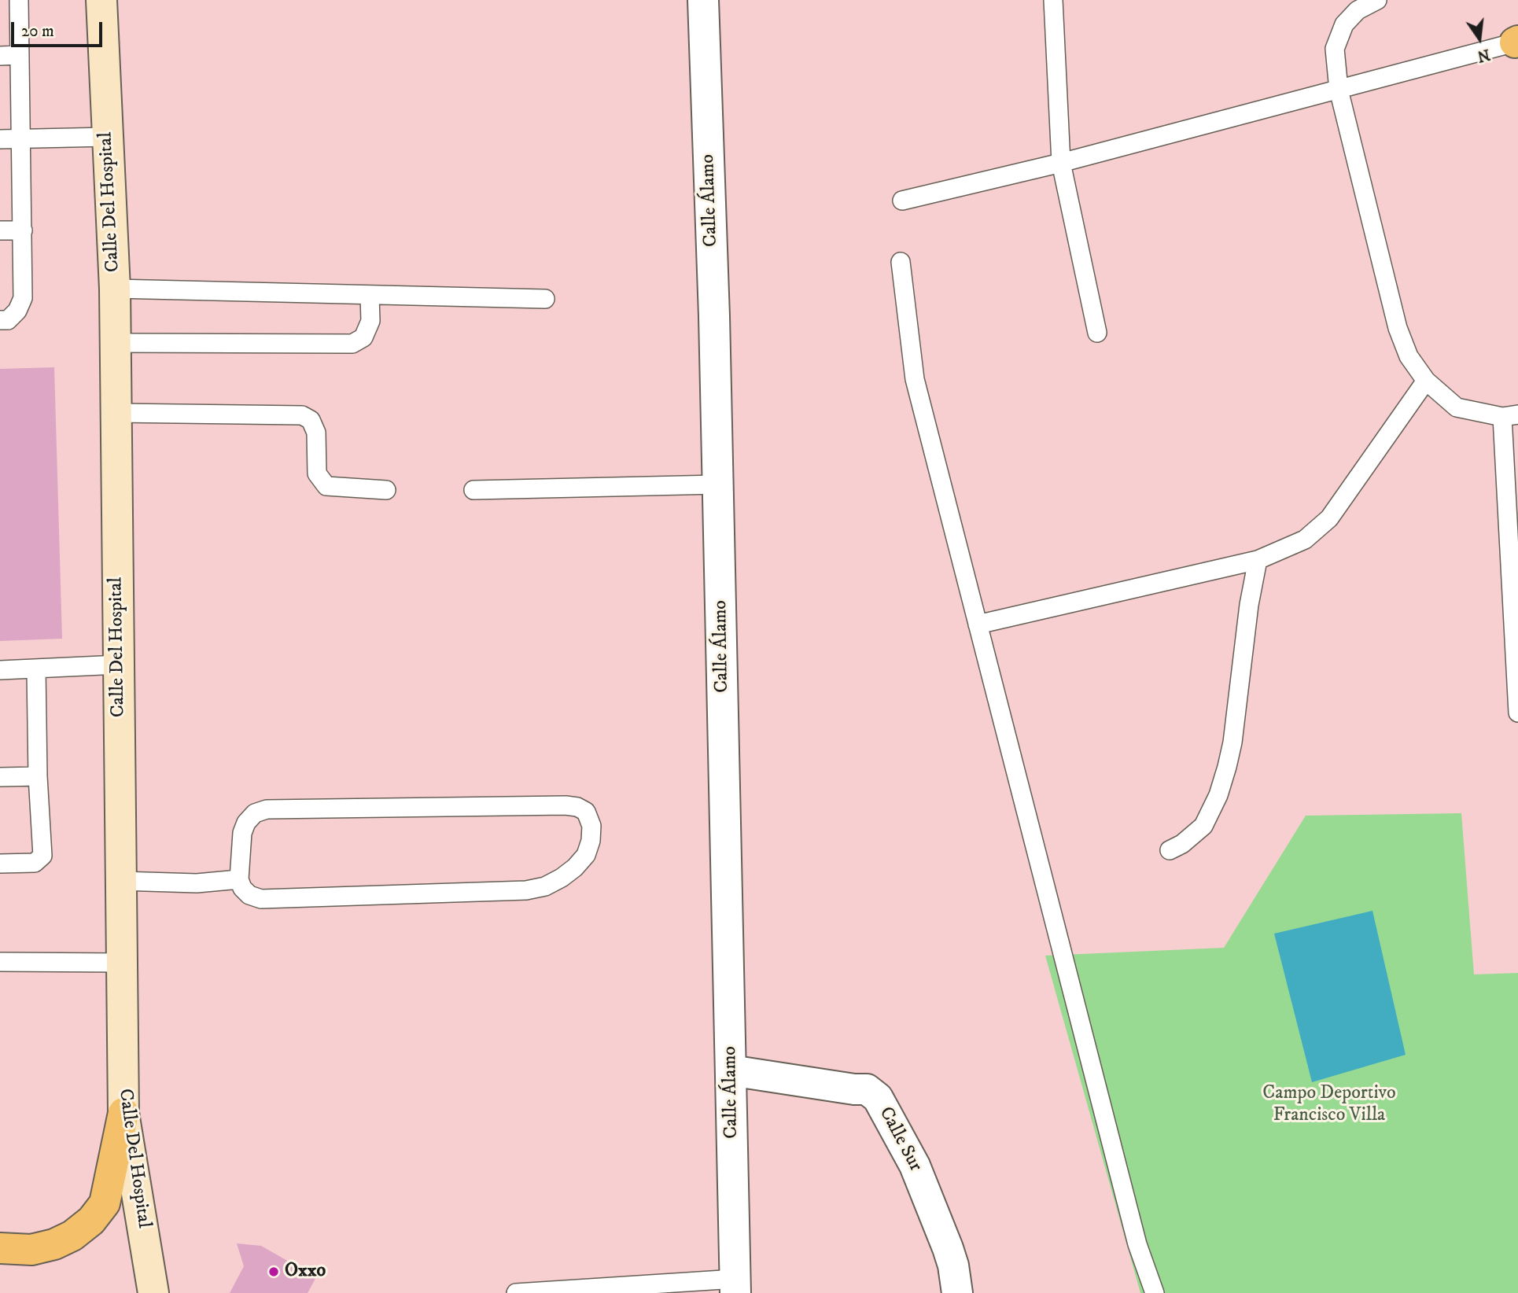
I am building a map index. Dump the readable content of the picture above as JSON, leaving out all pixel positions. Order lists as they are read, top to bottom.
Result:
{
  "streets": {
    "street": ["Calle Álamo", "Calle Del Hospital", "Calle Sur"]
  },
  "crossings": [
    ["Calle Álamo", "Calle Sur"]
  ],
  "parks": ["Campo Deportivo Francisco Villa"],
  "places": ["Oxxo"],
  "scale_bar": "20 m",
  "north": "bottom"
}
